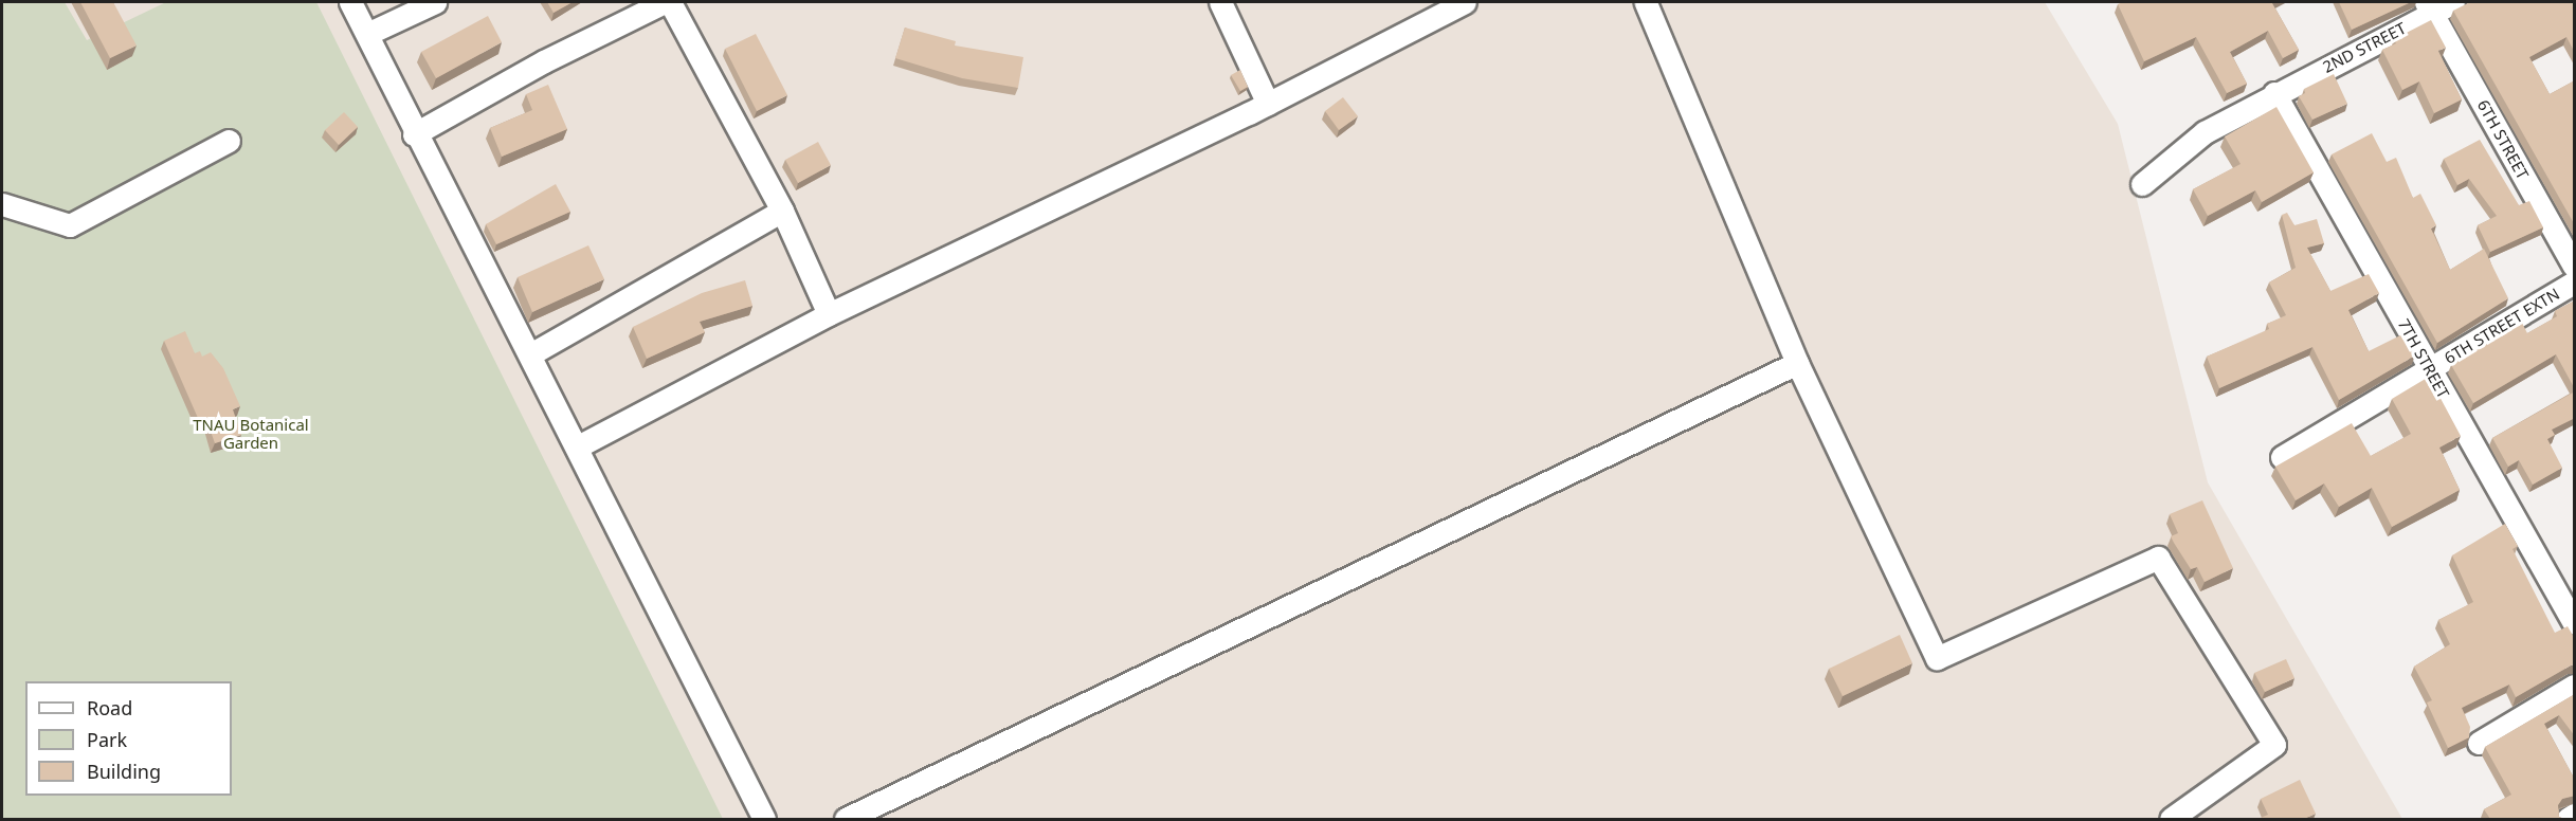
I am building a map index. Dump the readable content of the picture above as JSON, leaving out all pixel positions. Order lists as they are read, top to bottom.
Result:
{
  "streets": {
    "street": [
      "2ND STREET",
      "6TH STREET",
      "6TH STREET EXTN",
      "7TH STREET"
    ]
  },
  "crossings": [
    ["2ND STREET", "6TH STREET"],
    ["2ND STREET", "7TH STREET"],
    ["6TH STREET EXTN", "7TH STREET"]
  ],
  "parks": ["TNAU Botanical Garden"],
  "legend": ["Road", "Park", "Building"]
}
